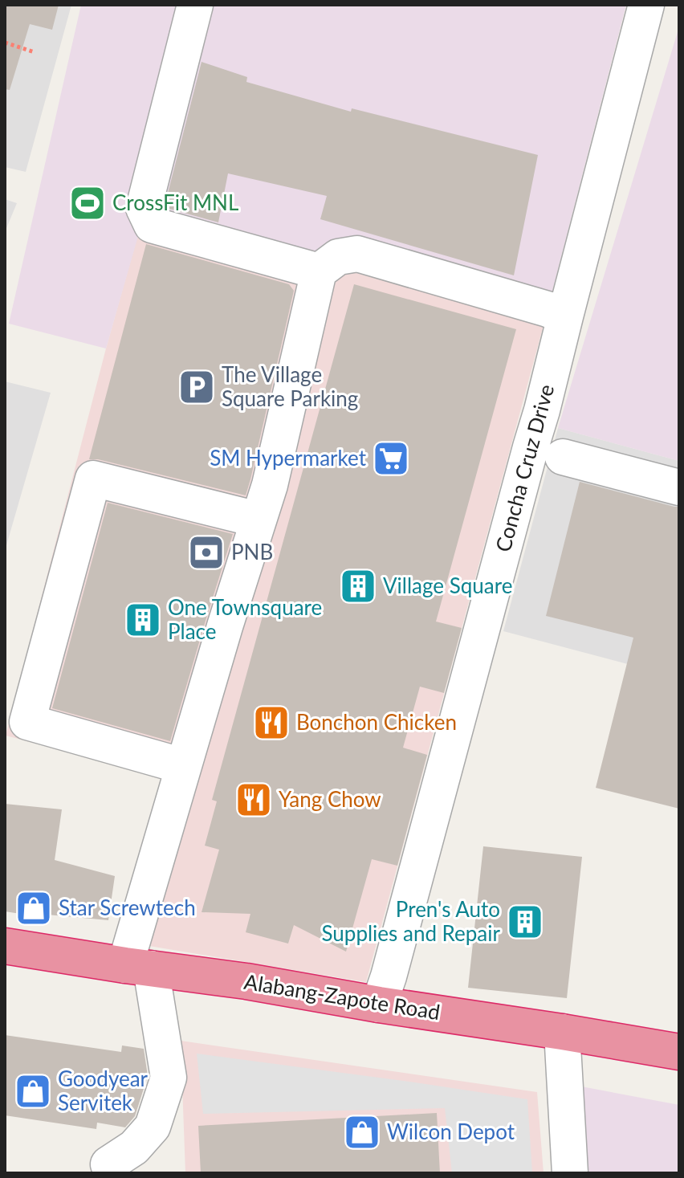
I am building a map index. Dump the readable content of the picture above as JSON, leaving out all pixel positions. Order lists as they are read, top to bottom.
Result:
{
  "streets": {
    "highway": ["Alabang-Zapote Road"],
    "street": ["Concha Cruz Drive"]
  },
  "crossings": [
    ["Concha Cruz Drive", "Alabang-Zapote Road"]
  ],
  "places": {
    "sports": ["CrossFit MNL"],
    "parking": ["The Village Square Parking"],
    "supermarket": ["SM Hypermarket"],
    "bank": ["PNB"],
    "building": ["Village Square", "One Townsquare Place", "Pren's Auto Supplies and Repair"],
    "restaurant": ["Bonchon Chicken", "Yang Chow"],
    "shop": ["Star Screwtech", "Goodyear Servitek", "Wilcon Depot"]
  }
}
